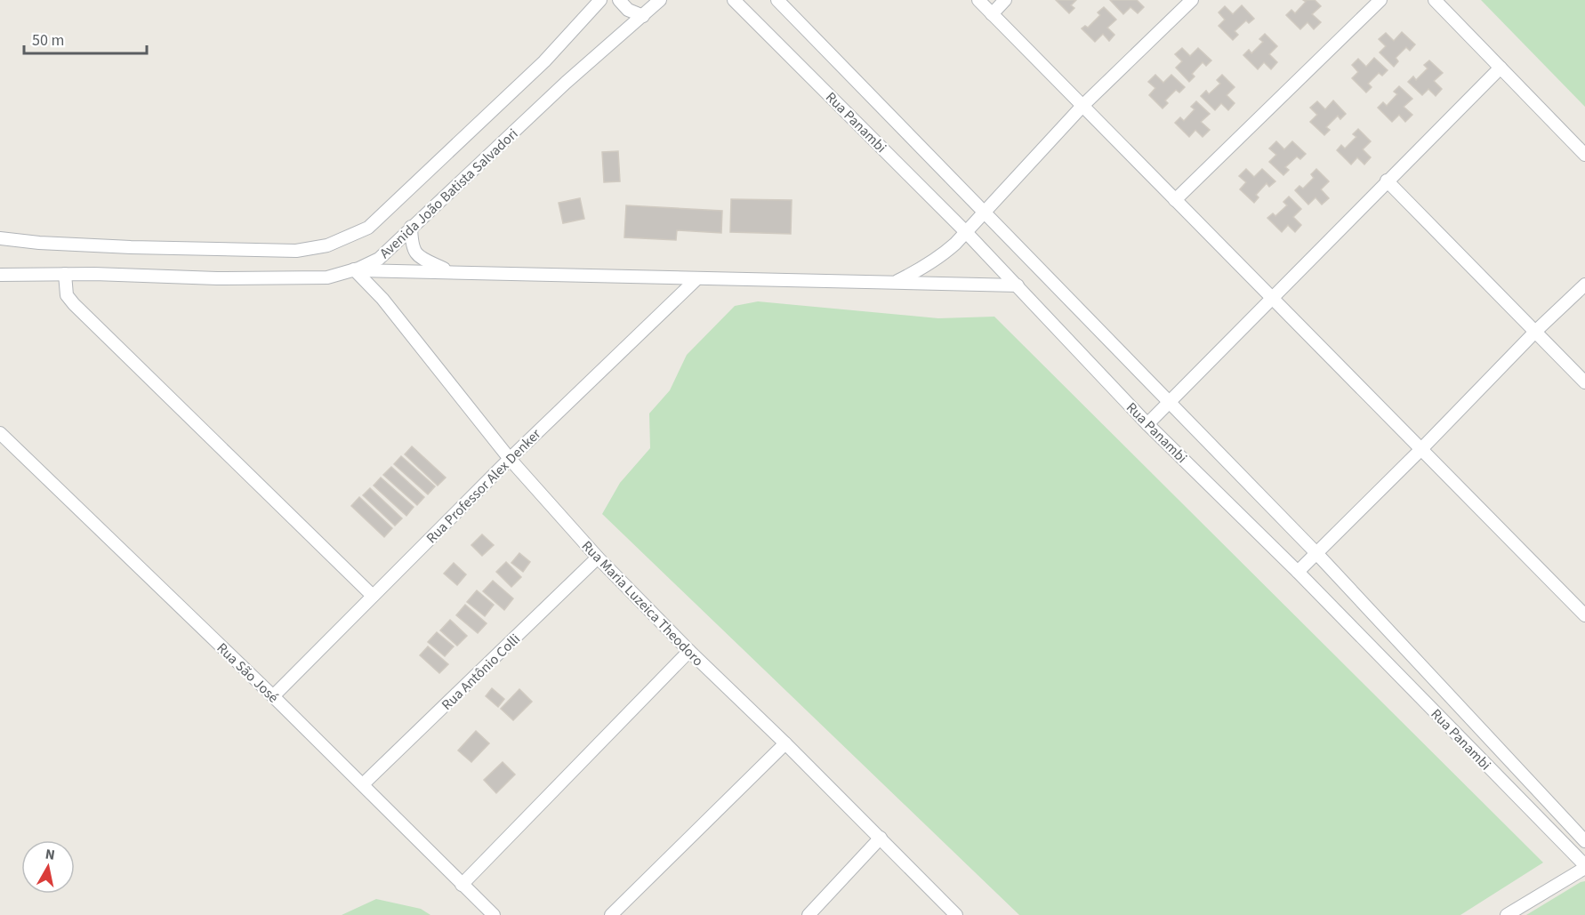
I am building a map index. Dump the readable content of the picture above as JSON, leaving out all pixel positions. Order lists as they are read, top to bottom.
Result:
{
  "streets": {
    "street": [
      "Rua Panambi",
      "Avenida João Batista Salvadori",
      "Rua Professor Alex Denker",
      "Rua Maria Luzeica Theodoro",
      "Rua Antônio Colli",
      "Rua São José"
    ]
  },
  "crossings": [
    ["Avenida João Batista Salvadori", "Rua Maria Luzeica Theodoro"],
    ["Rua Professor Alex Denker", "Rua Maria Luzeica Theodoro"],
    ["Rua Professor Alex Denker", "Rua São José"],
    ["Rua Maria Luzeica Theodoro", "Rua Antônio Colli"],
    ["Rua Antônio Colli", "Rua São José"]
  ],
  "scale_bar": "50 m",
  "north": "top"
}
